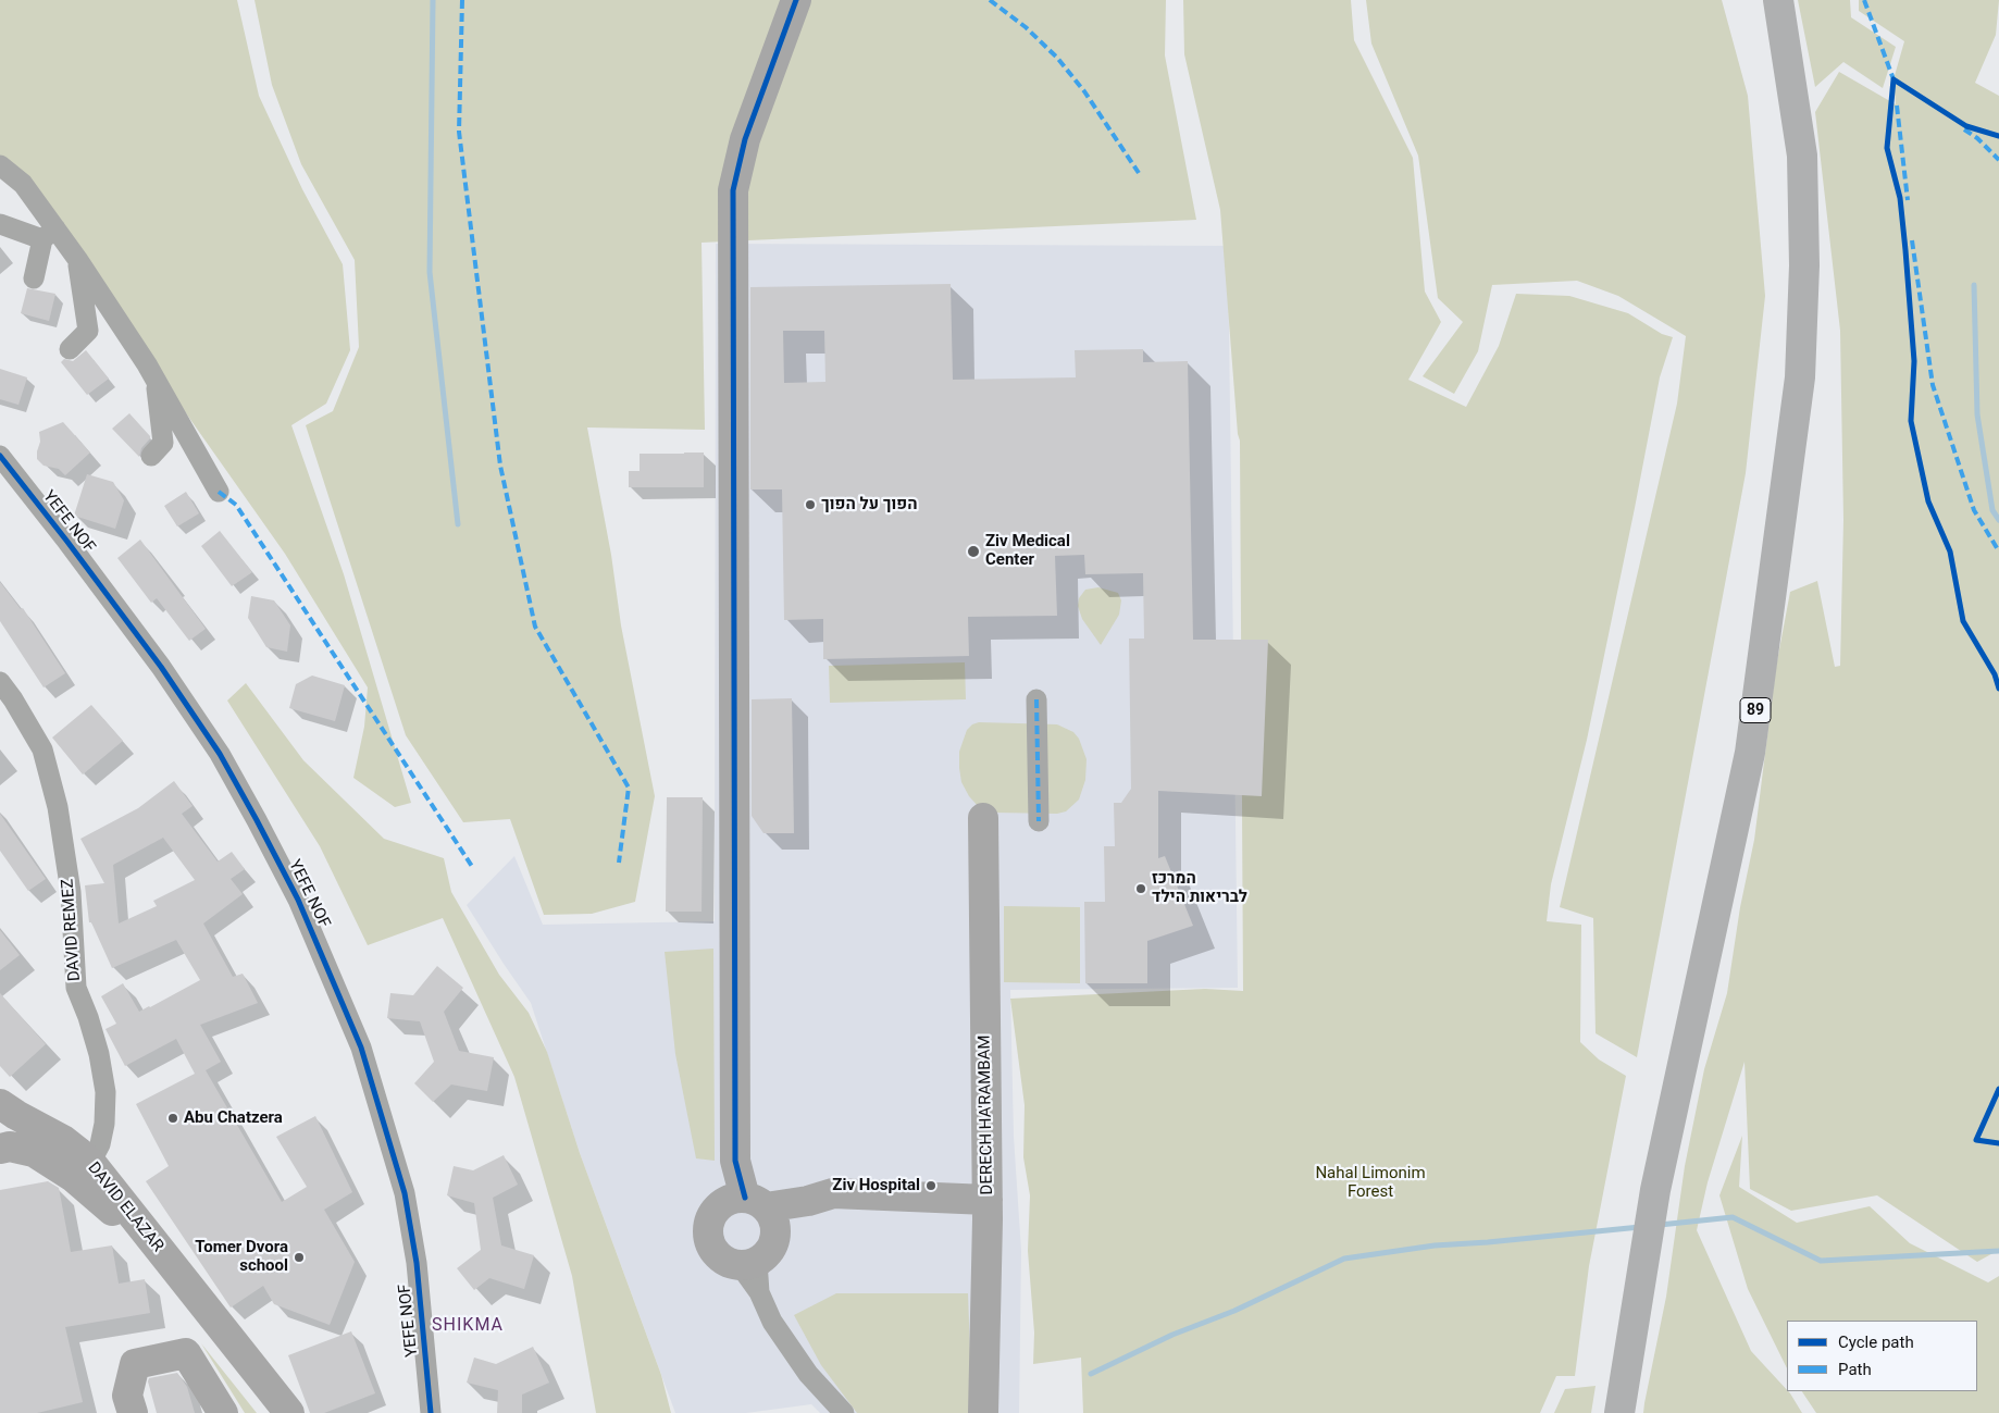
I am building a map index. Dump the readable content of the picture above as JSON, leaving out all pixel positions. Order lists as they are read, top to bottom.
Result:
{
  "streets": {
    "highway": ["89"],
    "street": [
      "YEFE NOF",
      "DAVID REMEZ",
      "DERECH HA'RAMBAM",
      "DAVID ELAZAR"
    ]
  },
  "crossings": [
    ["DAVID REMEZ", "DAVID ELAZAR"]
  ],
  "districts": ["SHIKMA"],
  "parks": ["Nahal Limonim Forest"],
  "places": [
    "הפוך על הפוך",
    "Ziv Medical Center",
    "המרכז לבריאות הילד",
    "Abu Chatzera",
    "Ziv Hospital",
    "Tomer Dvora school"
  ],
  "legend": ["Cycle path", "Path"]
}
